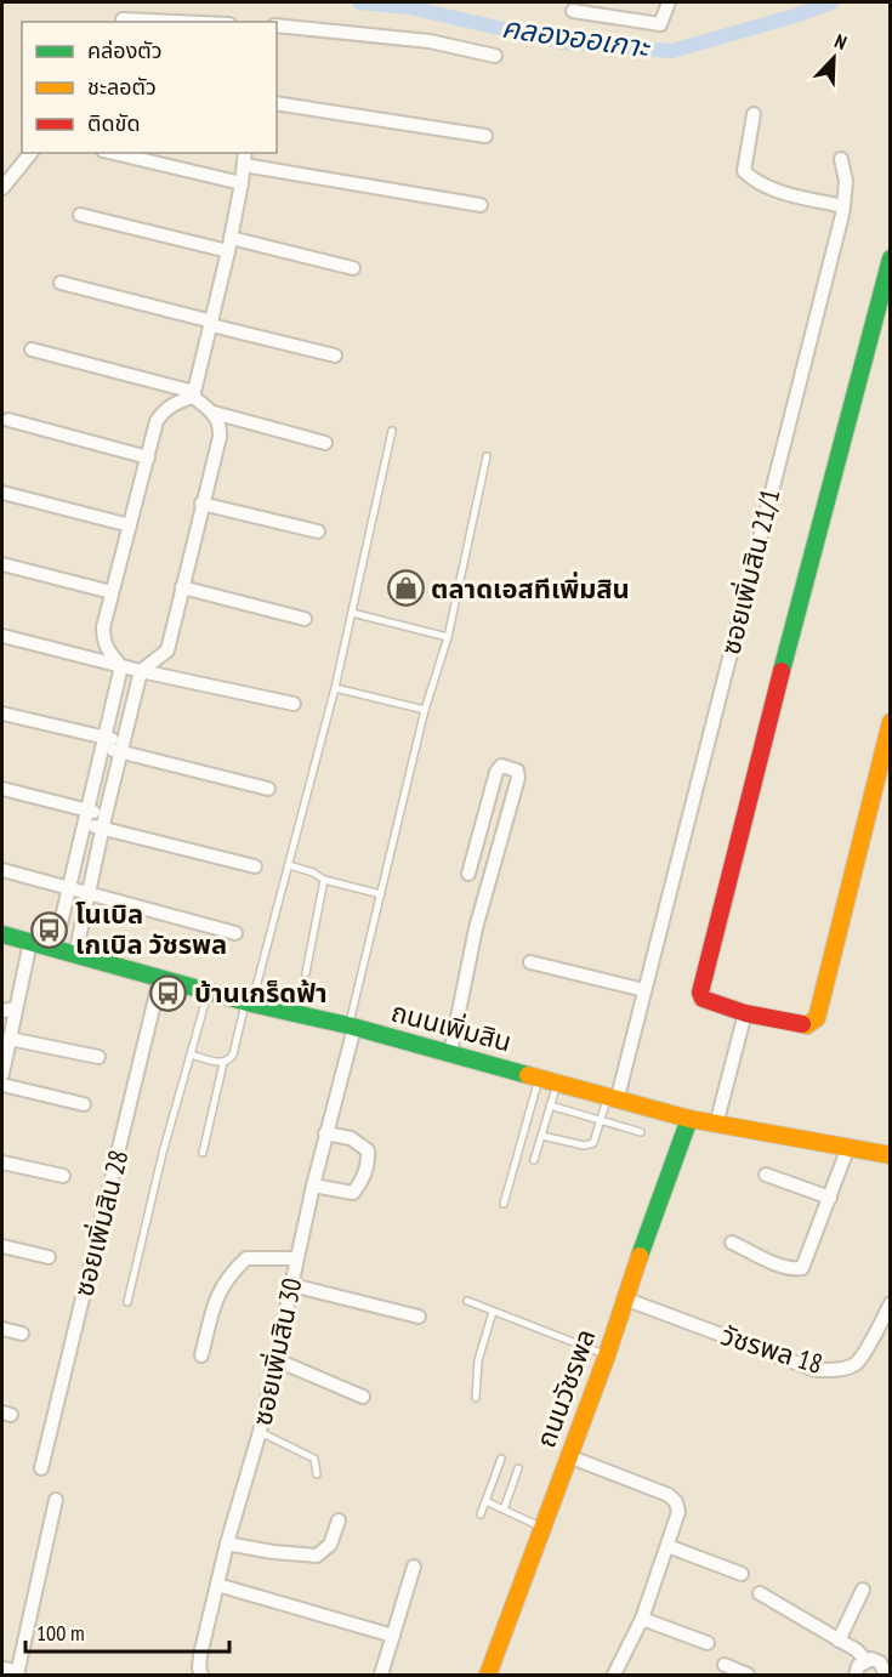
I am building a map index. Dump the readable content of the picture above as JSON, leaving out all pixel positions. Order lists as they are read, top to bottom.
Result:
{
  "streets": {
    "street": [
      "ซอยเพิ่มสิน 21/1",
      "ถนนเพิ่มสิน",
      "ซอยเพิ่มสิน 28",
      "วัชรพล 18",
      "ซอยเพิ่มสิน 30",
      "ถนนวัชรพล"
    ]
  },
  "crossings": [
    ["ซอยเพิ่มสิน 21/1", "ถนนเพิ่มสิน"],
    ["ถนนเพิ่มสิน", "ซอยเพิ่มสิน 28"],
    ["ถนนเพิ่มสิน", "ซอยเพิ่มสิน 30"],
    ["ถนนเพิ่มสิน", "ถนนวัชรพล"],
    ["วัชรพล 18", "ถนนวัชรพล"]
  ],
  "water": ["คลองออเกาะ"],
  "places": {
    "shop": ["ตลาดเอสทีเพิ่มสิน"],
    "bus stop": ["โนเบิล เกเบิล วัชรพล", "บ้านเกร็ดฟ้า"]
  },
  "legend": ["คล่องตัว", "ชะลอตัว", "ติดขัด"],
  "scale_bar": "100 m",
  "north": "top right"
}
